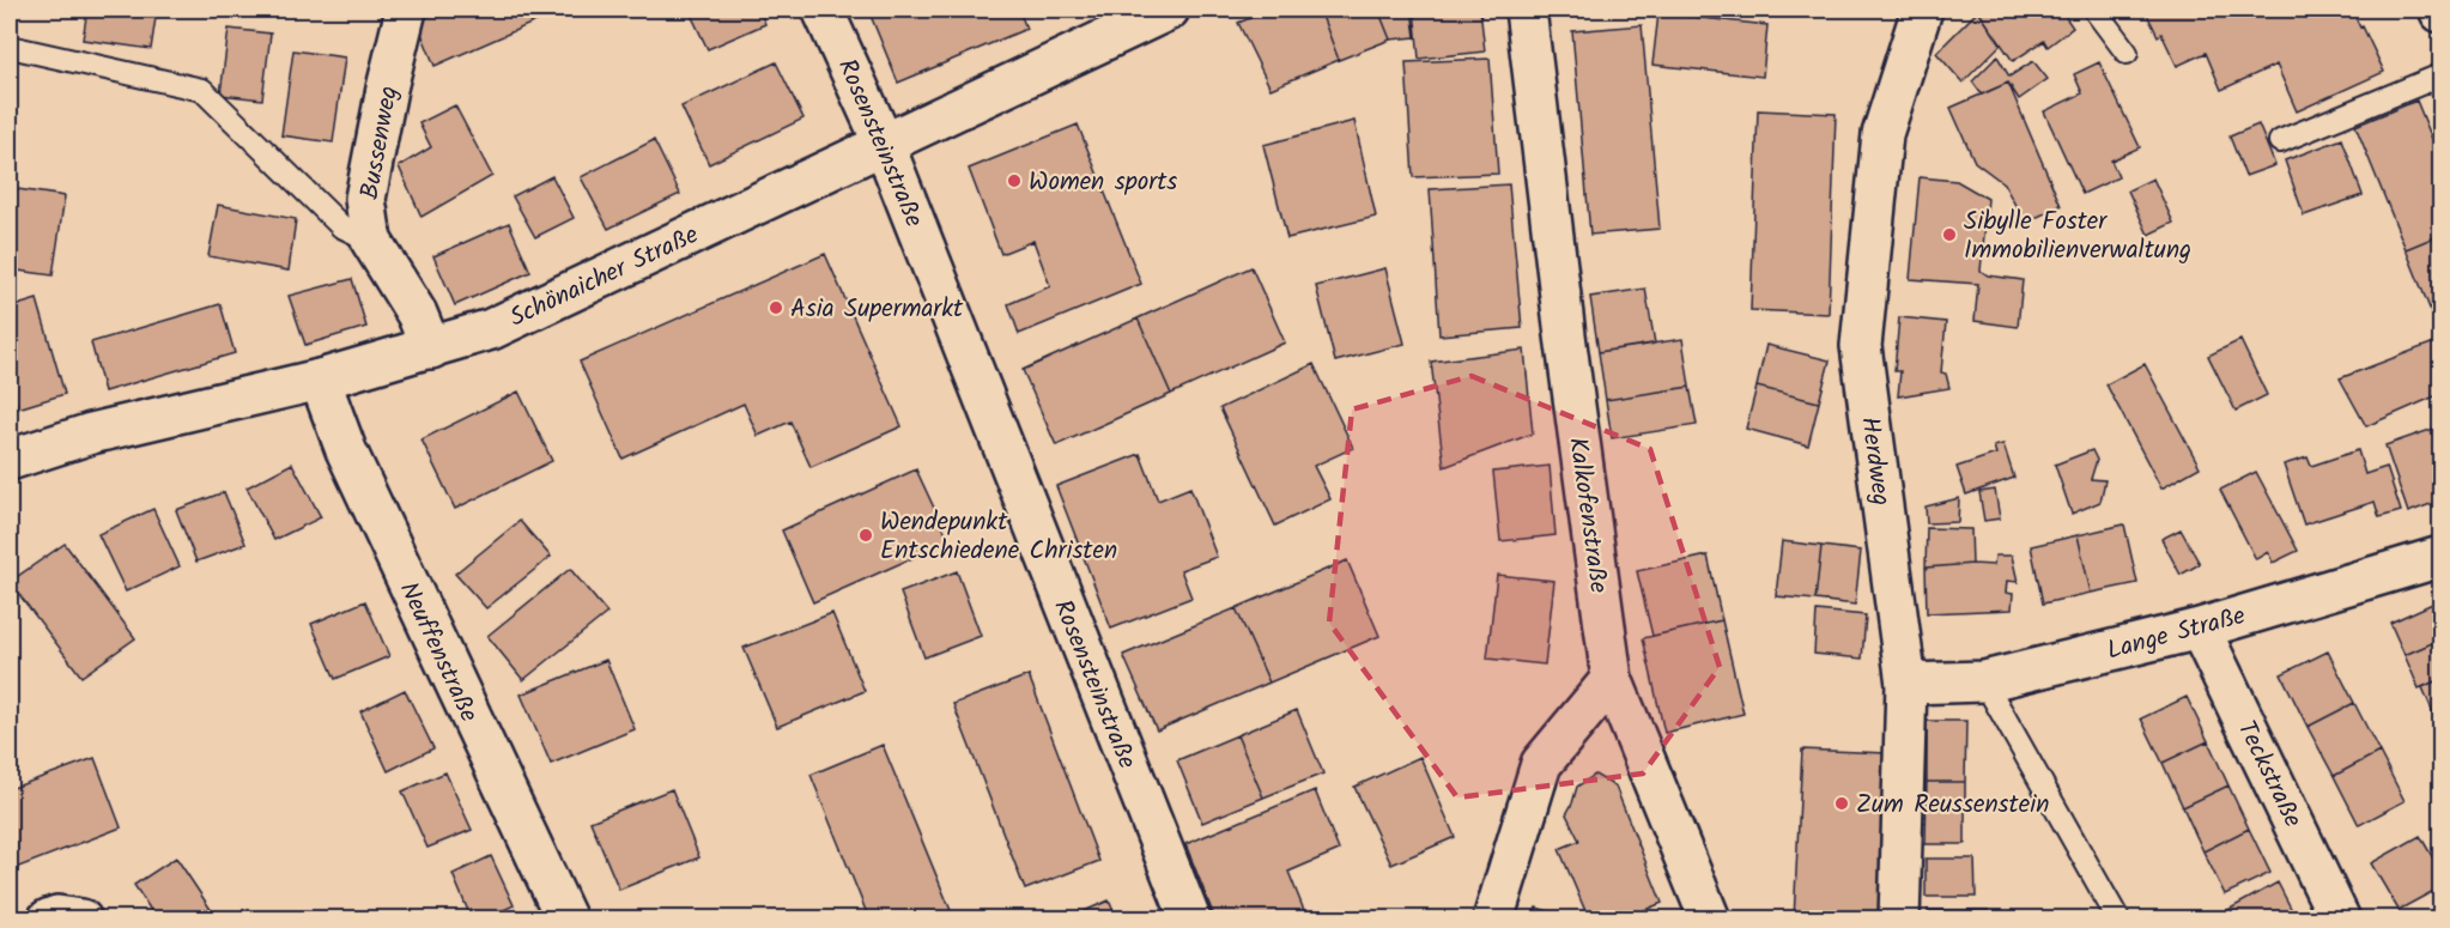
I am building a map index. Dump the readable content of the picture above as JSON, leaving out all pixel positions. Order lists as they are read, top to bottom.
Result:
{
  "streets": {
    "street": [
      "Bussenweg",
      "Rosensteinstraße",
      "Schönaicher Straße",
      "Herdweg",
      "Kalkofenstraße",
      "Lange Straße",
      "Neuffenstraße",
      "Teckstraße"
    ]
  },
  "crossings": [
    ["Bussenweg", "Schönaicher Straße"],
    ["Rosensteinstraße", "Schönaicher Straße"],
    ["Schönaicher Straße", "Neuffenstraße"],
    ["Herdweg", "Lange Straße"],
    ["Lange Straße", "Teckstraße"]
  ],
  "places": [
    "Women sports",
    "Sibylle Foster Immobilienverwaltung",
    "Asia Supermarkt",
    "Wendepunkt Entschiedene Christen",
    "Zum Reussenstein"
  ]
}
